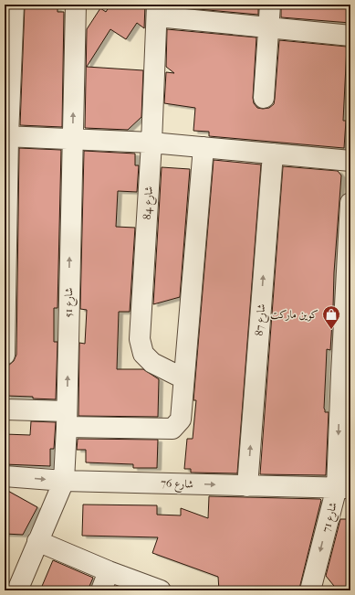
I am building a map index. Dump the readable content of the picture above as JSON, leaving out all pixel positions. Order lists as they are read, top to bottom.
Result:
{
  "streets": {
    "street": [
      "شارع 84",
      "شارع 51",
      "شارع 87",
      "شارع 76",
      "شارع 71"
    ]
  },
  "crossings": [
    ["شارع 51", "شارع 76"],
    ["شارع 87", "شارع 76"],
    ["شارع 76", "شارع 71"]
  ],
  "one_way": ["شارع 71"],
  "places": {
    "shop": ["كوين ماركت"]
  }
}
